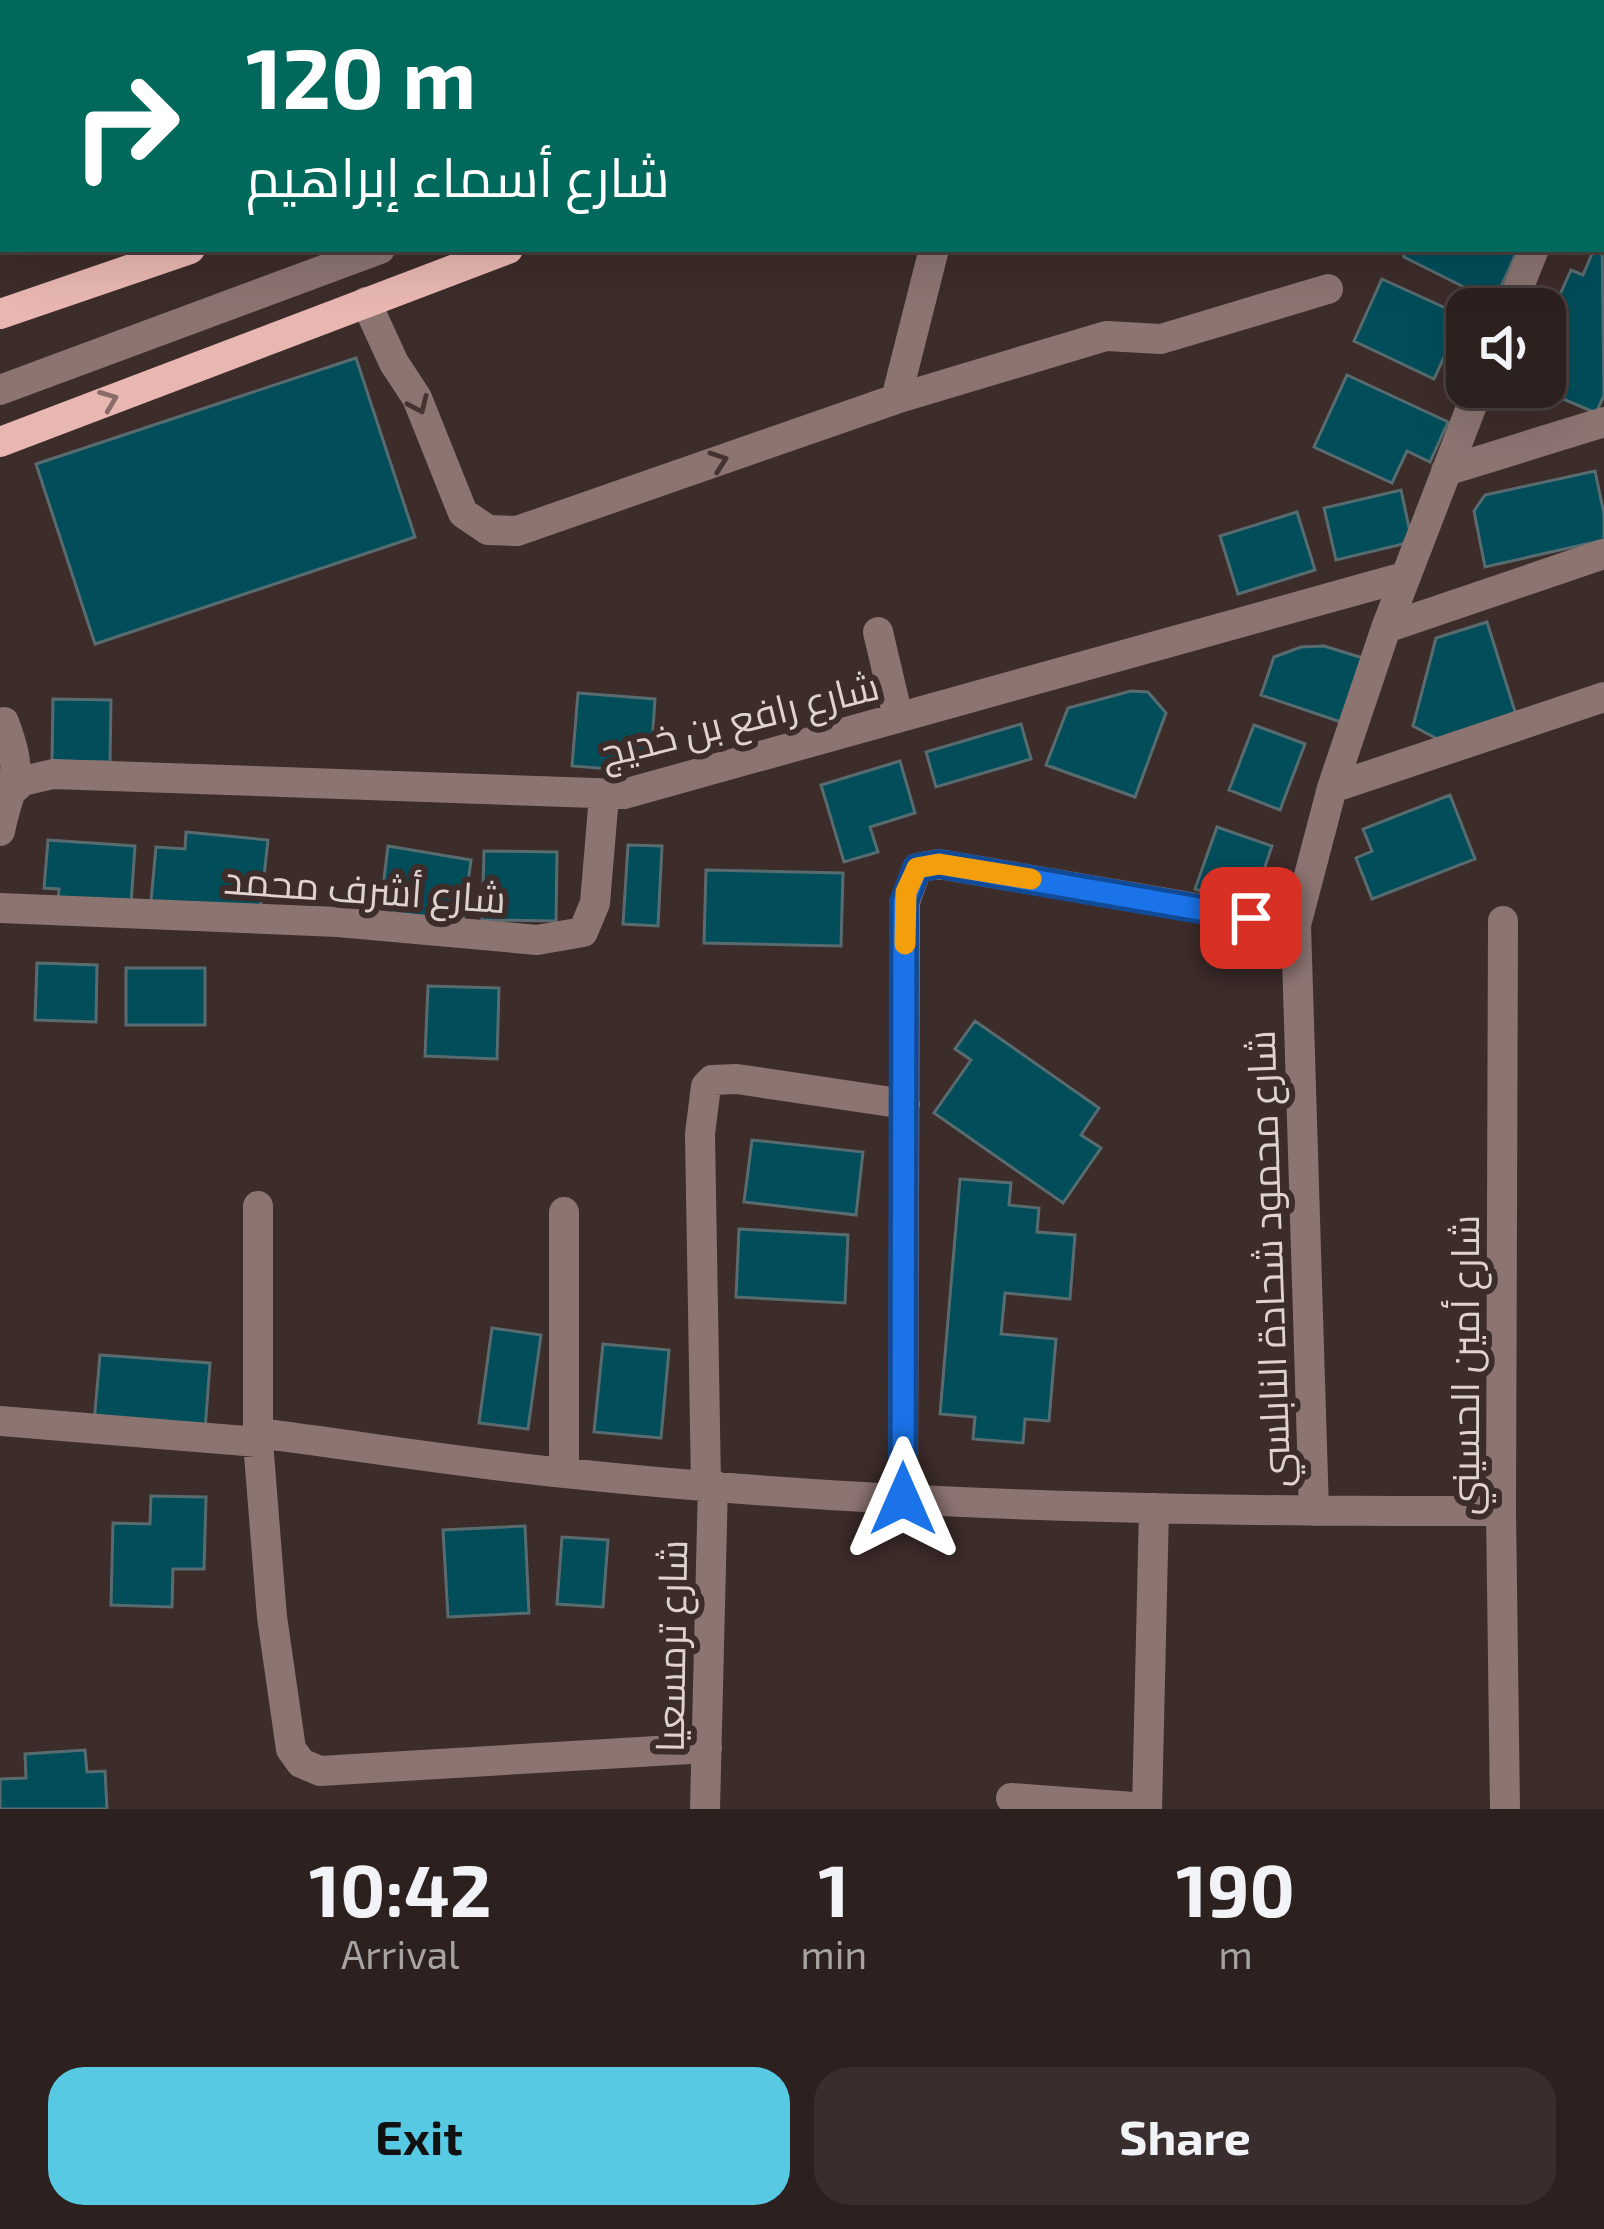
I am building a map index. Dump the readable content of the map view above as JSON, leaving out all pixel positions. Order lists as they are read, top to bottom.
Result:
{
  "streets": {
    "street": [
      "شارع رافع بن خديج",
      "شارع أشرف محمد",
      "شارع محمود شحادة النابلسي",
      "شارع أمين الحسيني",
      "شارع ترمسعيا"
    ]
  },
  "crossings": [
    ["شارع رافع بن خديج", "شارع أشرف محمد"],
    ["شارع رافع بن خديج", "شارع محمود شحادة النابلسي"]
  ],
  "page": {
    "turn": ["120 m", "شارع أسماء إبراهيم"],
    "eta": [
      "10:42",
      "Arrival",
      "1",
      "min",
      "190",
      "m"
    ],
    "buttons": ["Exit", "Share"]
  }
}
